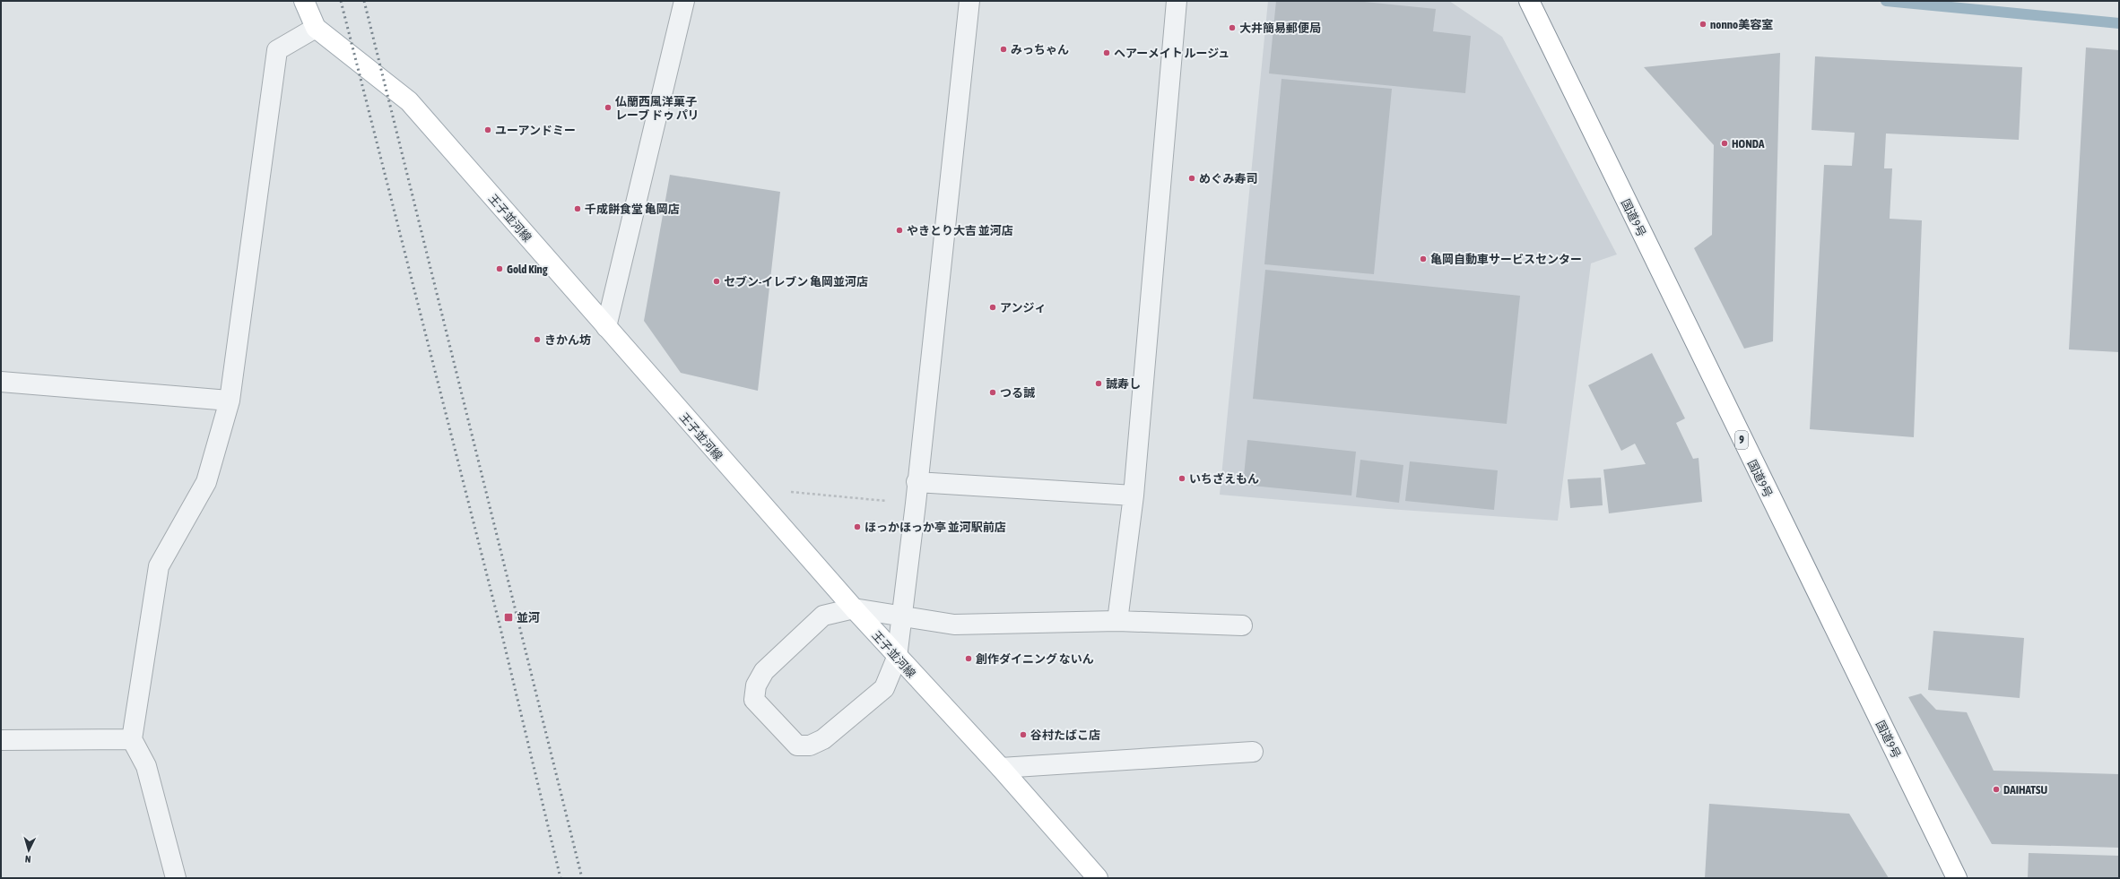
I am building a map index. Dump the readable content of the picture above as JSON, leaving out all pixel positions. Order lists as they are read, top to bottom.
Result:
{
  "streets": {
    "main road": ["王子並河線", "国道9号", "9"]
  },
  "places": {
    "other": [
      "nonno美容室",
      "大井簡易郵便局",
      "みっちゃん",
      "ヘアーメイト ルージュ",
      "仏蘭西風洋菓子 レーブ ドゥ パリ",
      "ユーアンドミー",
      "HONDA",
      "めぐみ寿司",
      "千成餅食堂 亀岡店",
      "やきとり大吉 並河店",
      "亀岡自動車サービスセンター",
      "Gold King",
      "セブン-イレブン 亀岡並河店",
      "アンジィ",
      "きかん坊",
      "誠寿し",
      "つる誠",
      "いちざえもん",
      "ほっかほっか亭 並河駅前店",
      "創作ダイニング ないん",
      "谷村たばこ店",
      "DAIHATSU"
    ],
    "transit": ["並河"]
  },
  "north": "bottom"
}
